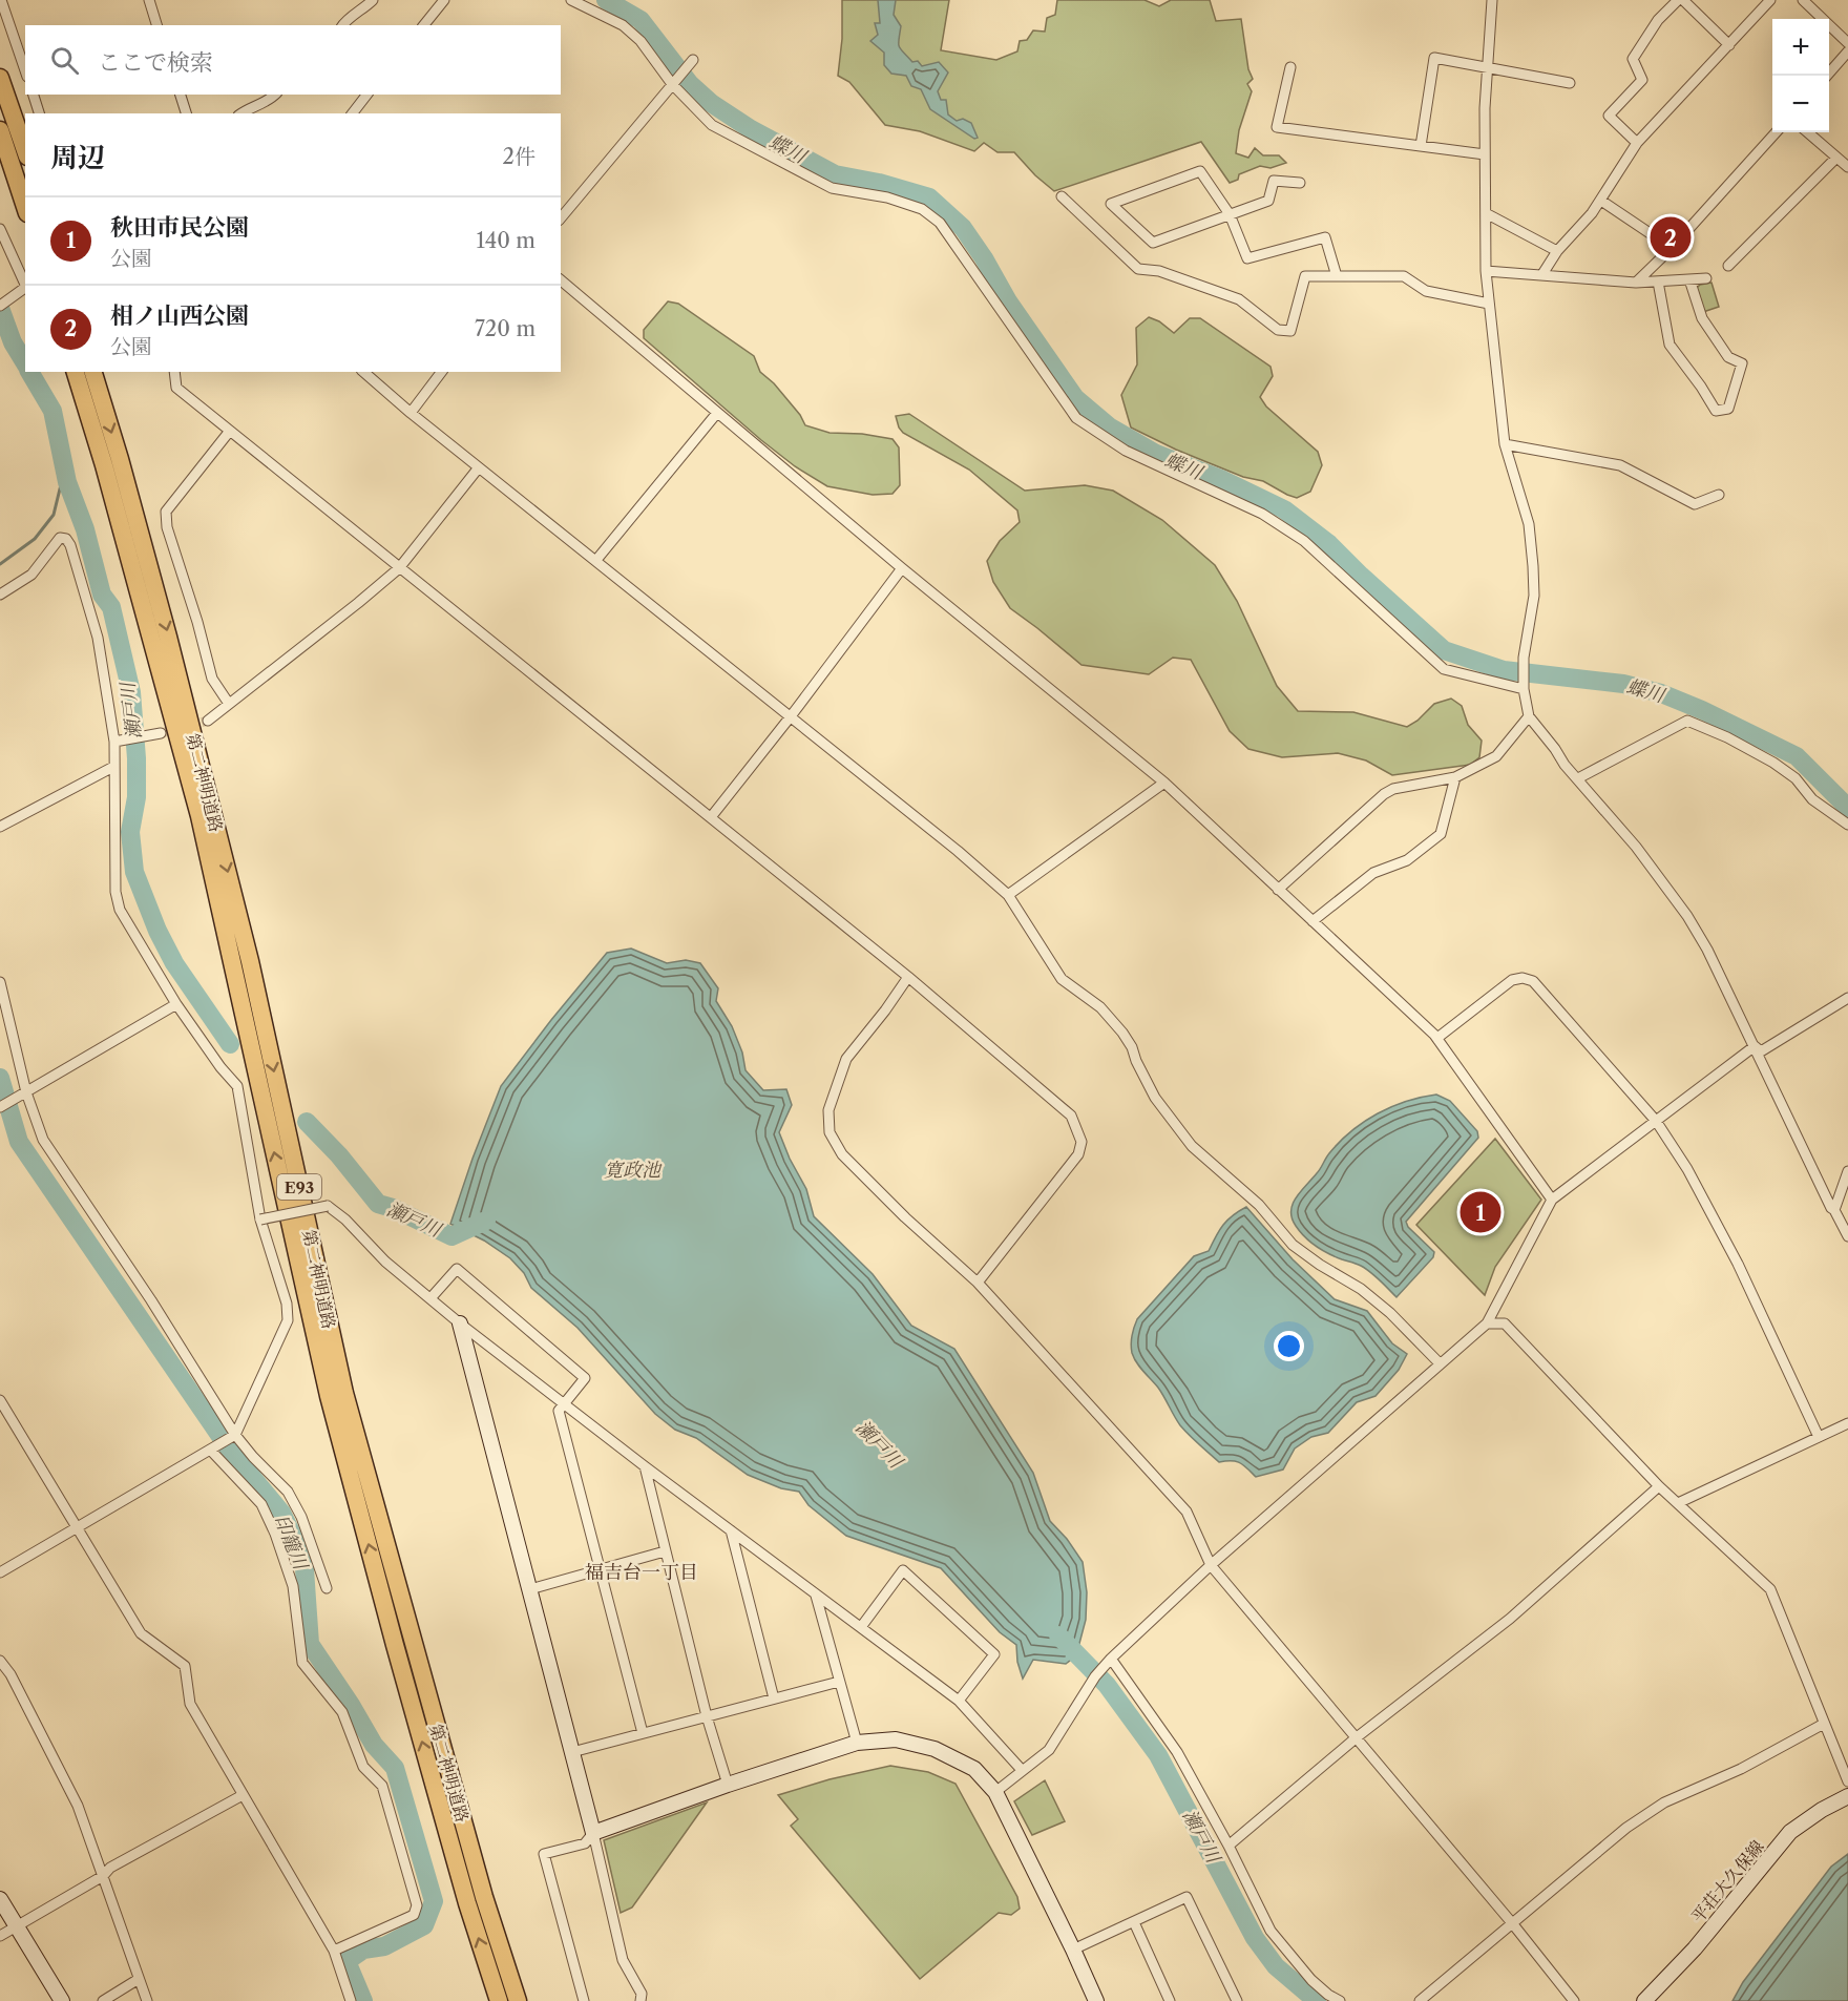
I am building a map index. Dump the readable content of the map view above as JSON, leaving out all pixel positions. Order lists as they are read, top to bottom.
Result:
{
  "streets": {
    "highway": ["第二神明道路", "E93"],
    "street": ["平荘大久保線"]
  },
  "districts": ["福吉台一丁目"],
  "water": [
    "蝶川",
    "瀬戸川",
    "寛政池",
    "印籠川"
  ],
  "page": {
    "map_buttons": ["+", "−"],
    "search": "ここで検索",
    "heading": ["周辺", "2件"],
    "list": [
      {
        "mark": "1",
        "name": "秋田市民公園",
        "note": "公園",
        "value": "140 m"
      },
      {
        "mark": "2",
        "name": "相ノ山西公園",
        "note": "公園",
        "value": "720 m"
      }
    ],
    "pins": ["2", "1"]
  }
}
